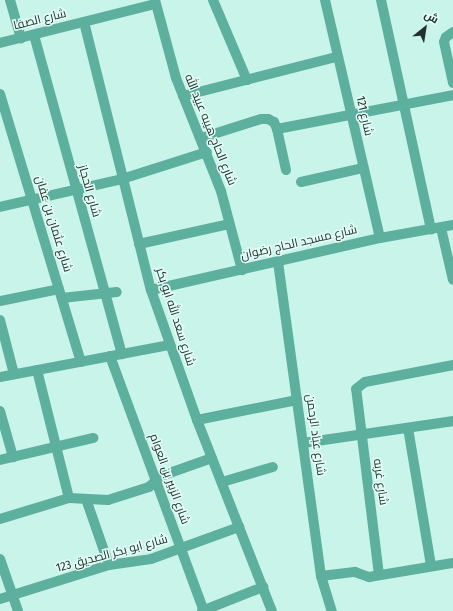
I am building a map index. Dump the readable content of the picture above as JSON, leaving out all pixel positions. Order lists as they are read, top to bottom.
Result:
{
  "streets": {
    "street": [
      "شارع الصفا",
      "شارع 121",
      "شارع الحاج هيبه عبيد الله",
      "شارع الحجاز",
      "شارع عثمان بن عفان",
      "شارع مسجد الحاج رضوان",
      "شارع سعد الله ابو بكر",
      "شارع عباد الرحمن",
      "شارع الزبير بن العوام",
      "شارع غربه",
      "شارع ابو بكر الصديق 123"
    ]
  },
  "crossings": [
    ["شارع الصفا", "شارع الحاج هيبه عبيد الله"],
    ["شارع الصفا", "شارع الحجاز"],
    ["شارع الصفا", "شارع سعد الله ابو بكر"],
    ["شارع 121", "شارع مسجد الحاج رضوان"],
    ["شارع الحاج هيبه عبيد الله", "شارع مسجد الحاج رضوان"],
    ["شارع مسجد الحاج رضوان", "شارع سعد الله ابو بكر"],
    ["شارع مسجد الحاج رضوان", "شارع عباد الرحمن"],
    ["شارع سعد الله ابو بكر", "شارع ابو بكر الصديق 123"],
    ["شارع الزبير بن العوام", "شارع ابو بكر الصديق 123"]
  ],
  "north": "top right"
}
